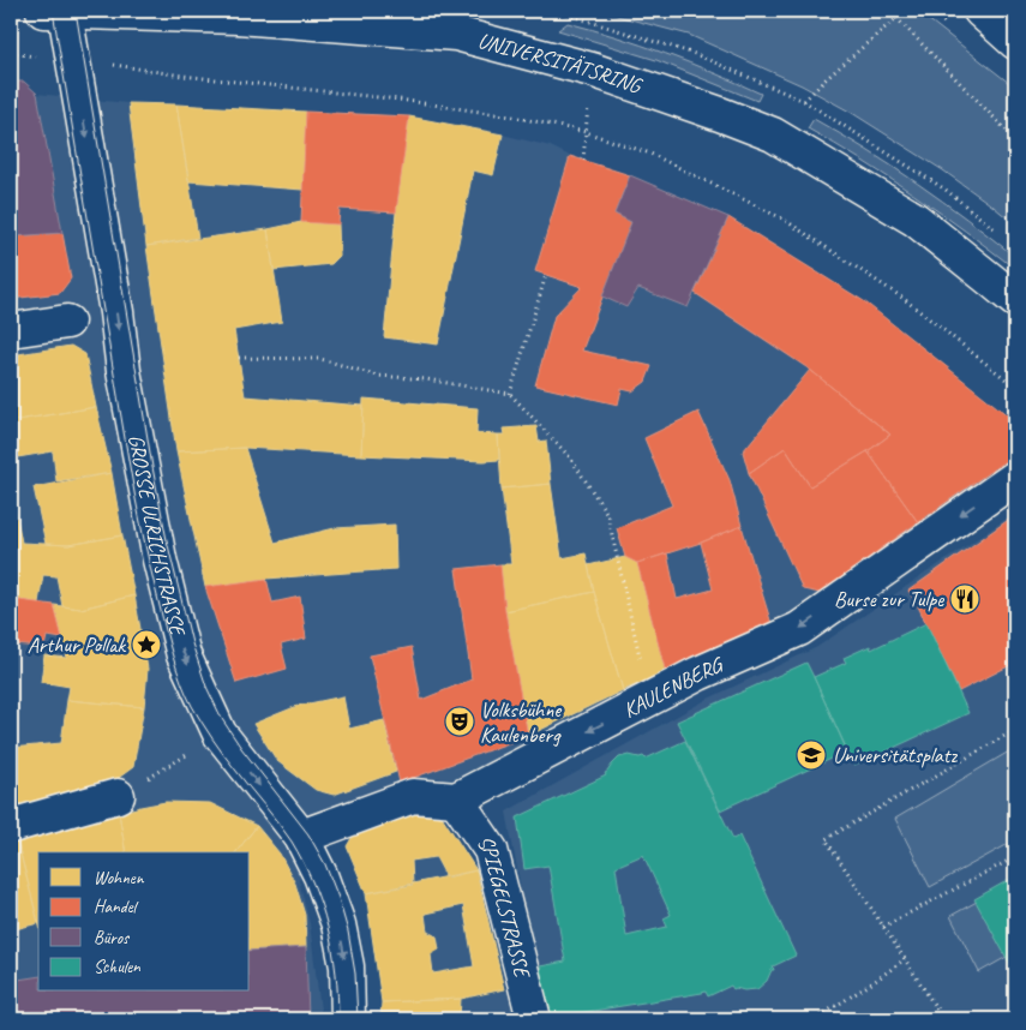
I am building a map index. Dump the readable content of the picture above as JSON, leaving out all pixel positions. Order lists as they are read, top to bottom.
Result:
{
  "streets": {
    "street": [
      "UNIVERSITÄTSRING",
      "GROSSE ULRICHSTRASSE",
      "KAULENBERG",
      "SPIEGELSTRASSE"
    ]
  },
  "crossings": [
    ["UNIVERSITÄTSRING", "GROSSE ULRICHSTRASSE"],
    ["KAULENBERG", "SPIEGELSTRASSE"]
  ],
  "one_way": ["GROSSE ULRICHSTRASSE", "KAULENBERG"],
  "places": {
    "restaurant": ["Burse zur Tulpe"],
    "place": ["Arthur Pollak"],
    "theatre": ["Volksbühne Kaulenberg"],
    "school or university": ["Universitätsplatz"]
  },
  "legend": [
    "Wohnen",
    "Handel",
    "Büros",
    "Schulen"
  ]
}
